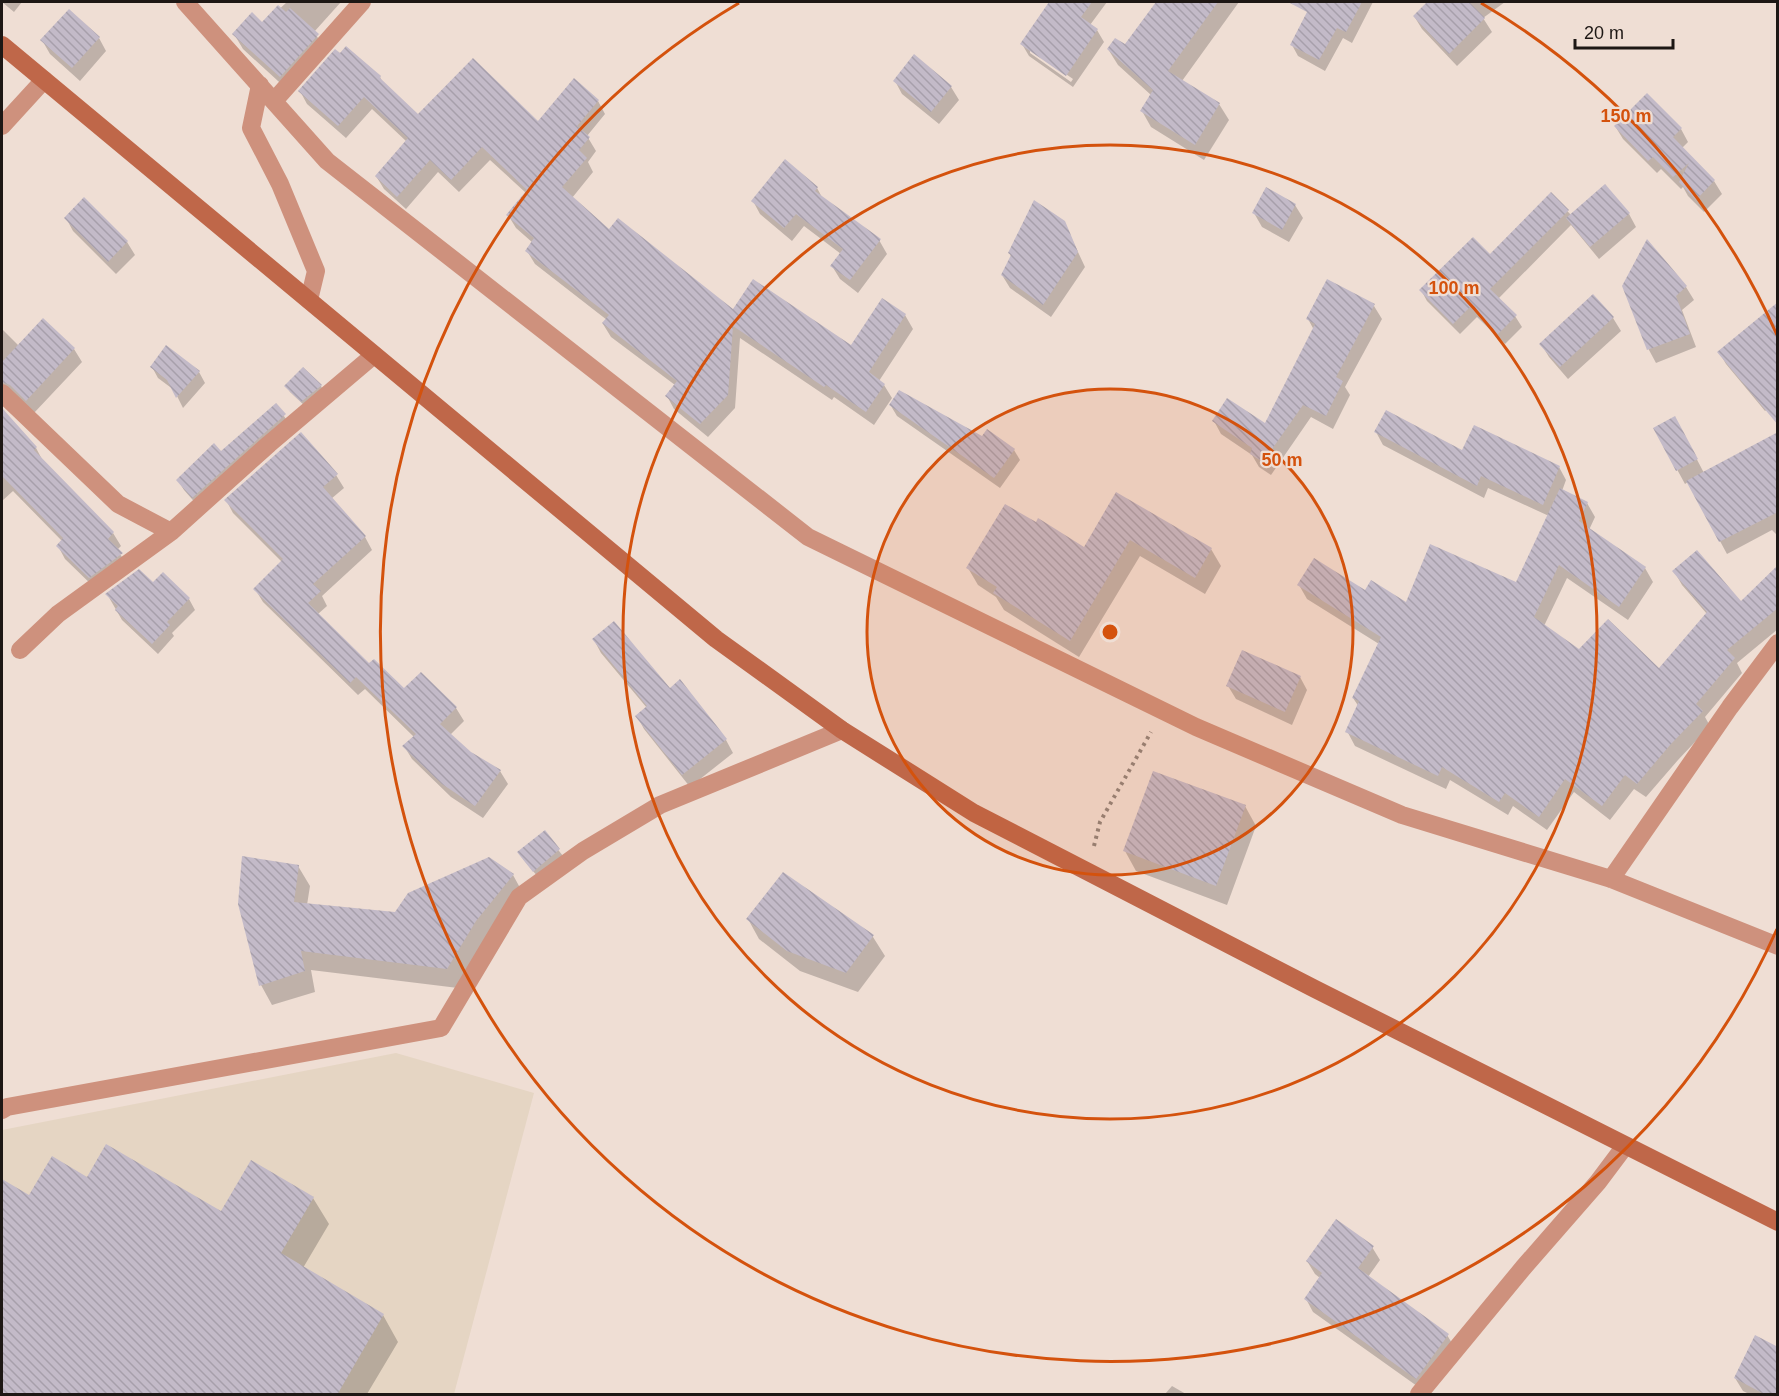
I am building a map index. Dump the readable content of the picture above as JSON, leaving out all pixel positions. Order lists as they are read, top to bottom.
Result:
{
  "scale_bar": "20 m",
  "rings": ["150 m", "100 m", "50 m"]
}
